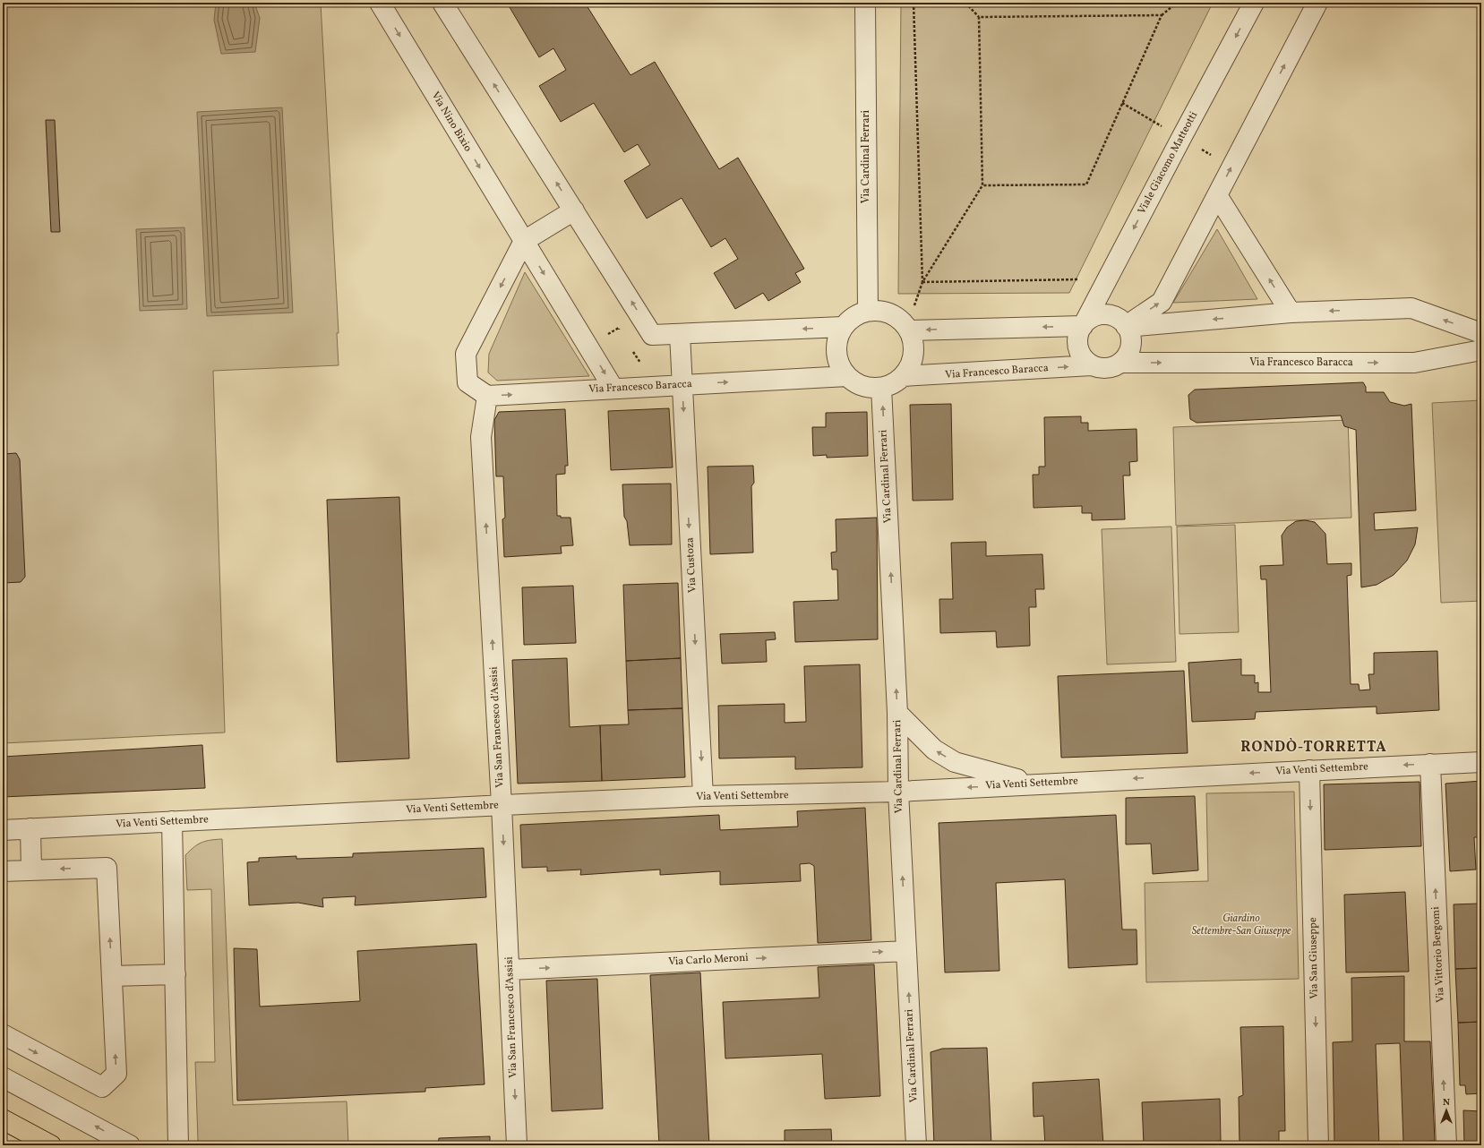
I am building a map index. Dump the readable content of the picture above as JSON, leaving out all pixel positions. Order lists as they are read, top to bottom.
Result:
{
  "streets": {
    "street": [
      "Via Nino Bixio",
      "Via Cardinal Ferrari",
      "Viale Giacomo Matteotti",
      "Via Francesco Baracca",
      "Via Custoza",
      "Via San Francesco d'Assisi",
      "Via Venti Settembre",
      "Via Vittorio Bergomi",
      "Via San Giuseppe",
      "Via Carlo Meroni"
    ]
  },
  "crossings": [
    ["Via Nino Bixio", "Via Francesco Baracca"],
    ["Via Cardinal Ferrari", "Via Francesco Baracca"],
    ["Via Cardinal Ferrari", "Via Venti Settembre"],
    ["Via Cardinal Ferrari", "Via Carlo Meroni"],
    ["Viale Giacomo Matteotti", "Via Francesco Baracca"],
    ["Via Francesco Baracca", "Via Custoza"],
    ["Via Francesco Baracca", "Via San Francesco d'Assisi"],
    ["Via Custoza", "Via Venti Settembre"],
    ["Via San Francesco d'Assisi", "Via Venti Settembre"],
    ["Via San Francesco d'Assisi", "Via Carlo Meroni"],
    ["Via Venti Settembre", "Via Vittorio Bergomi"],
    ["Via Venti Settembre", "Via San Giuseppe"]
  ],
  "one_way": [
    "Via Cardinal Ferrari",
    "Via Custoza",
    "Via Venti Settembre",
    "Via Vittorio Bergomi",
    "Via San Giuseppe",
    "Via Carlo Meroni"
  ],
  "districts": ["RONDÒ-TORRETTA"],
  "parks": ["Giardino Settembre-San Giuseppe"],
  "north": "top"
}
